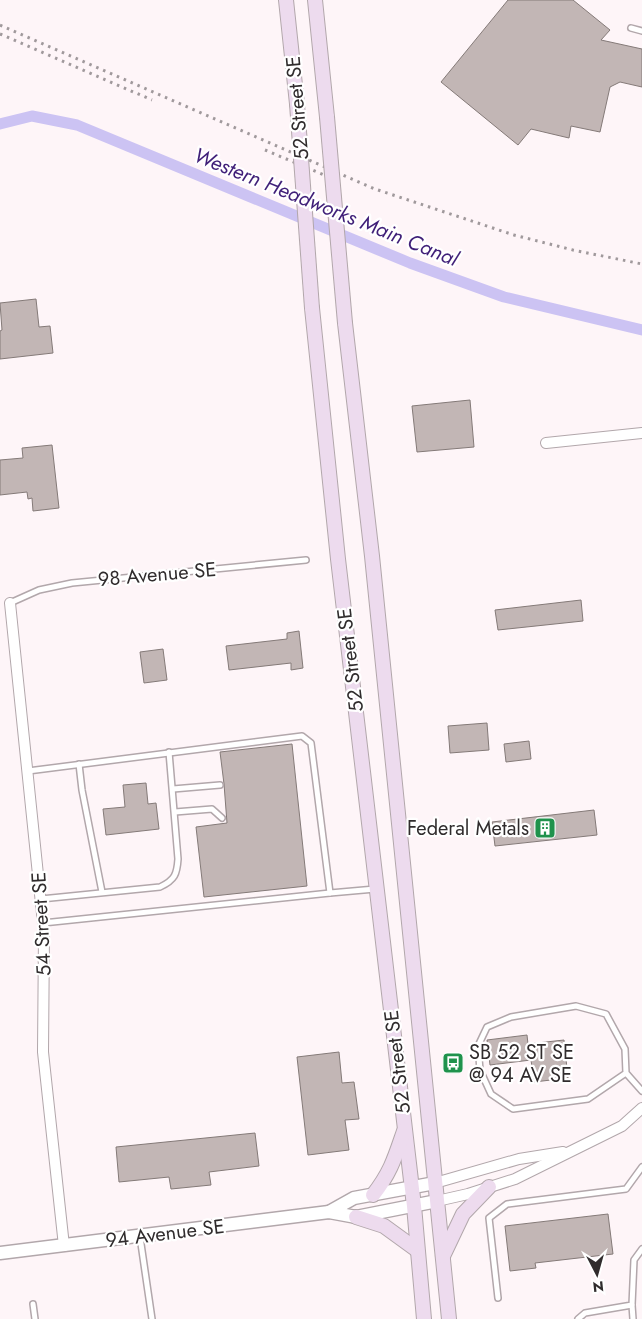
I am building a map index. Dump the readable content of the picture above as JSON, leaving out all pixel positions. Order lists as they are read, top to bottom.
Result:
{
  "streets": {
    "main road": ["52 Street SE"],
    "street": ["54 Street SE", "94 Avenue SE"],
    "lane": ["98 Avenue SE"]
  },
  "crossings": [
    ["52 Street SE", "94 Avenue SE"],
    ["98 Avenue SE", "54 Street SE"],
    ["54 Street SE", "94 Avenue SE"]
  ],
  "water": ["Western Headworks Main Canal"],
  "places": {
    "building": ["Federal Metals"],
    "bus stop": ["SB 52 ST SE @ 94 AV SE"]
  },
  "north": "bottom"
}
